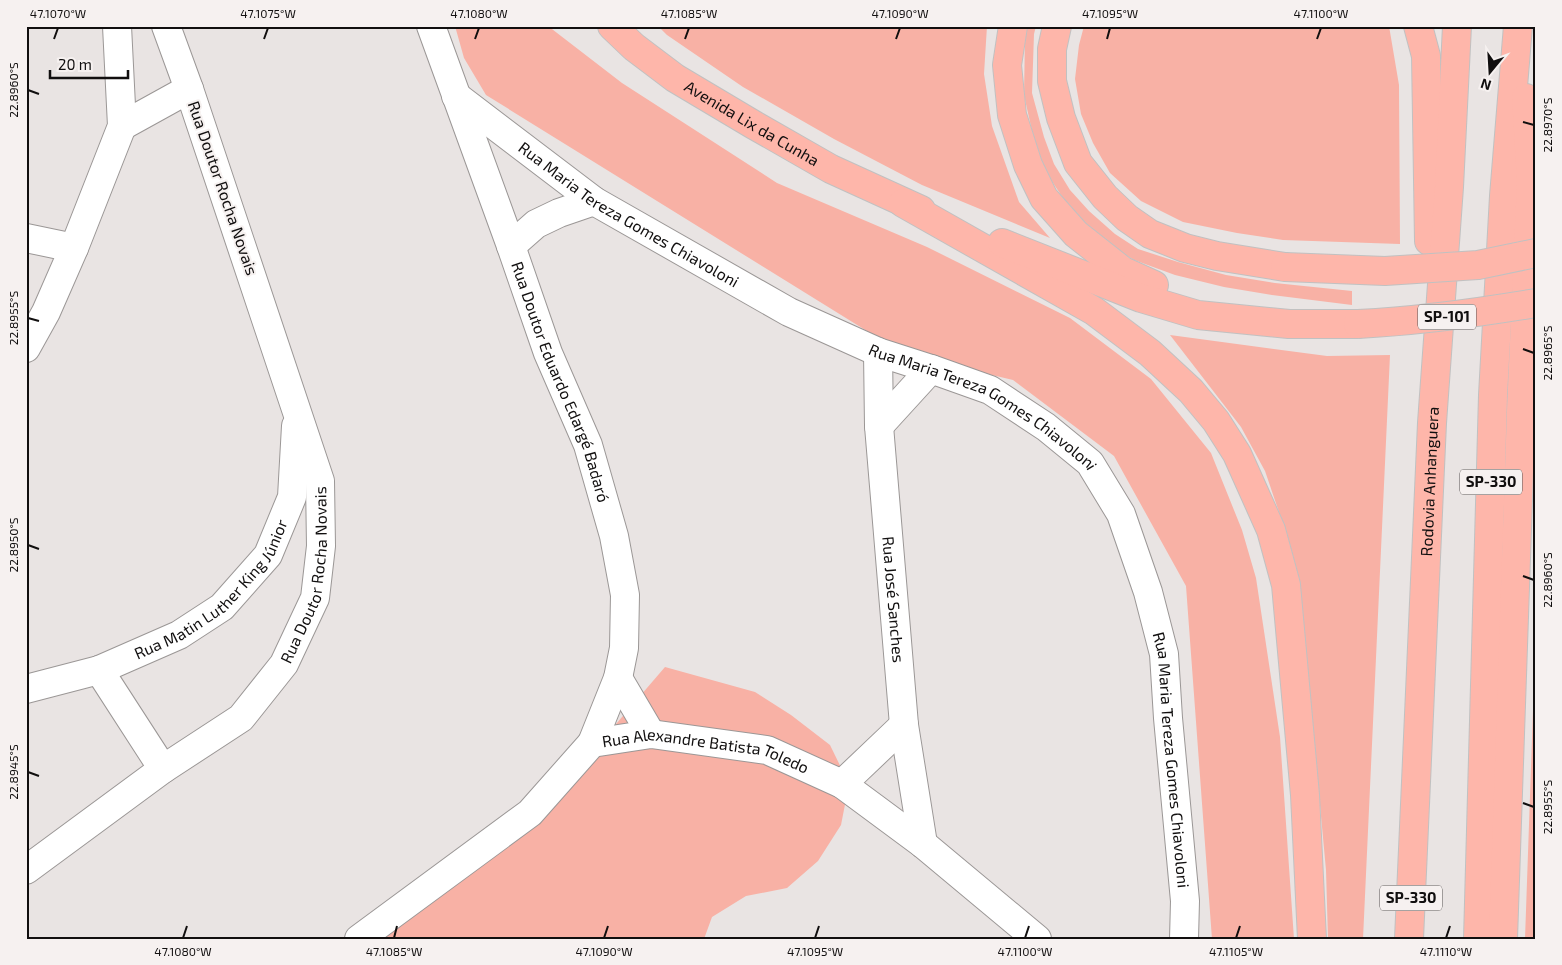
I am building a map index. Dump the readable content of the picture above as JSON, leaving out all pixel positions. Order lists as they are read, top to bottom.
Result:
{
  "streets": {
    "highway": [
      "Avenida Lix da Cunha",
      "SP-101",
      "Rodovia Anhanguera",
      "SP-330"
    ],
    "street": [
      "Rua Doutor Rocha Novais",
      "Rua Maria Tereza Gomes Chiavoloni",
      "Rua Doutor Eduardo Edargé Badaró",
      "Rua Matin Luther King Júnior",
      "Rua José Sanches",
      "Rua Alexandre Batista Toledo"
    ]
  },
  "crossings": [
    ["Rua Doutor Rocha Novais", "Rua Matin Luther King Júnior"],
    ["Rua Maria Tereza Gomes Chiavoloni", "Rua Doutor Eduardo Edargé Badaró"],
    ["Rua Maria Tereza Gomes Chiavoloni", "Rua José Sanches"],
    ["Rua Doutor Eduardo Edargé Badaró", "Rua Alexandre Batista Toledo"],
    ["Rua José Sanches", "Rua Alexandre Batista Toledo"]
  ],
  "scale_bar": "20 m",
  "north": "bottom",
  "coordinates": [
    "47.1070°W",
    "47.1075°W",
    "47.1080°W",
    "47.1085°W",
    "47.1090°W",
    "47.1095°W",
    "47.1100°W",
    "22.8960°S",
    "22.8970°S",
    "22.8955°S",
    "22.8965°S",
    "22.8950°S",
    "22.8945°S",
    "47.1105°W",
    "47.1110°W"
  ]
}
